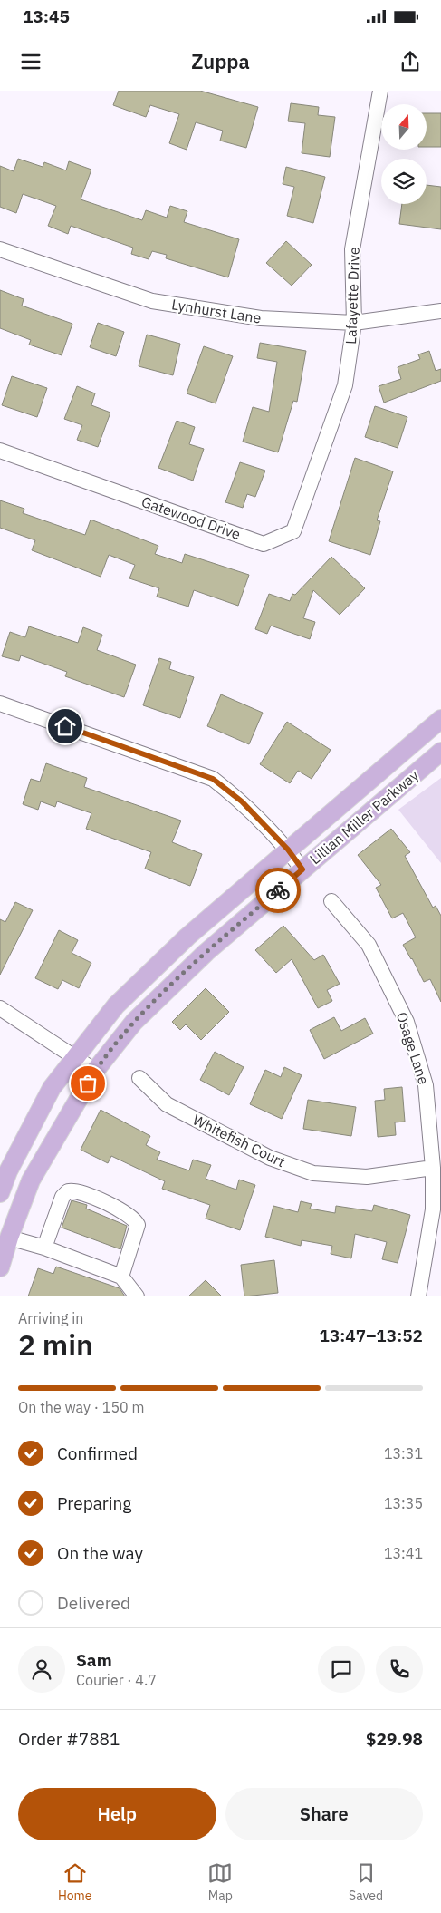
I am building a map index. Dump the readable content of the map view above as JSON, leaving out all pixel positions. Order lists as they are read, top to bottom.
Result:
{
  "streets": {
    "main road": ["Lillian Miller Parkway"],
    "street": [
      "Lafayette Drive",
      "Lynhurst Lane",
      "Gatewood Drive",
      "Osage Lane",
      "Whitefish Court"
    ]
  },
  "crossings": [
    ["Lafayette Drive", "Lynhurst Lane"],
    ["Lafayette Drive", "Gatewood Drive"],
    ["Osage Lane", "Whitefish Court"]
  ],
  "north": "top",
  "page": {
    "status": "13:45",
    "header": "Zuppa",
    "heading": ["2 min", "Arriving in", "13:47–13:52"],
    "panel": [
      "Sam",
      "Courier · 4.7",
      "Order #7881",
      "$29.98"
    ],
    "bar": "On the way · 150 m",
    "list": [
      ["Confirmed", "13:31"],
      ["Preparing", "13:35"],
      ["On the way", "13:41"],
      "Delivered"
    ],
    "buttons": ["Help", "Share"],
    "tabs": ["Home", "Map", "Saved"]
  }
}
